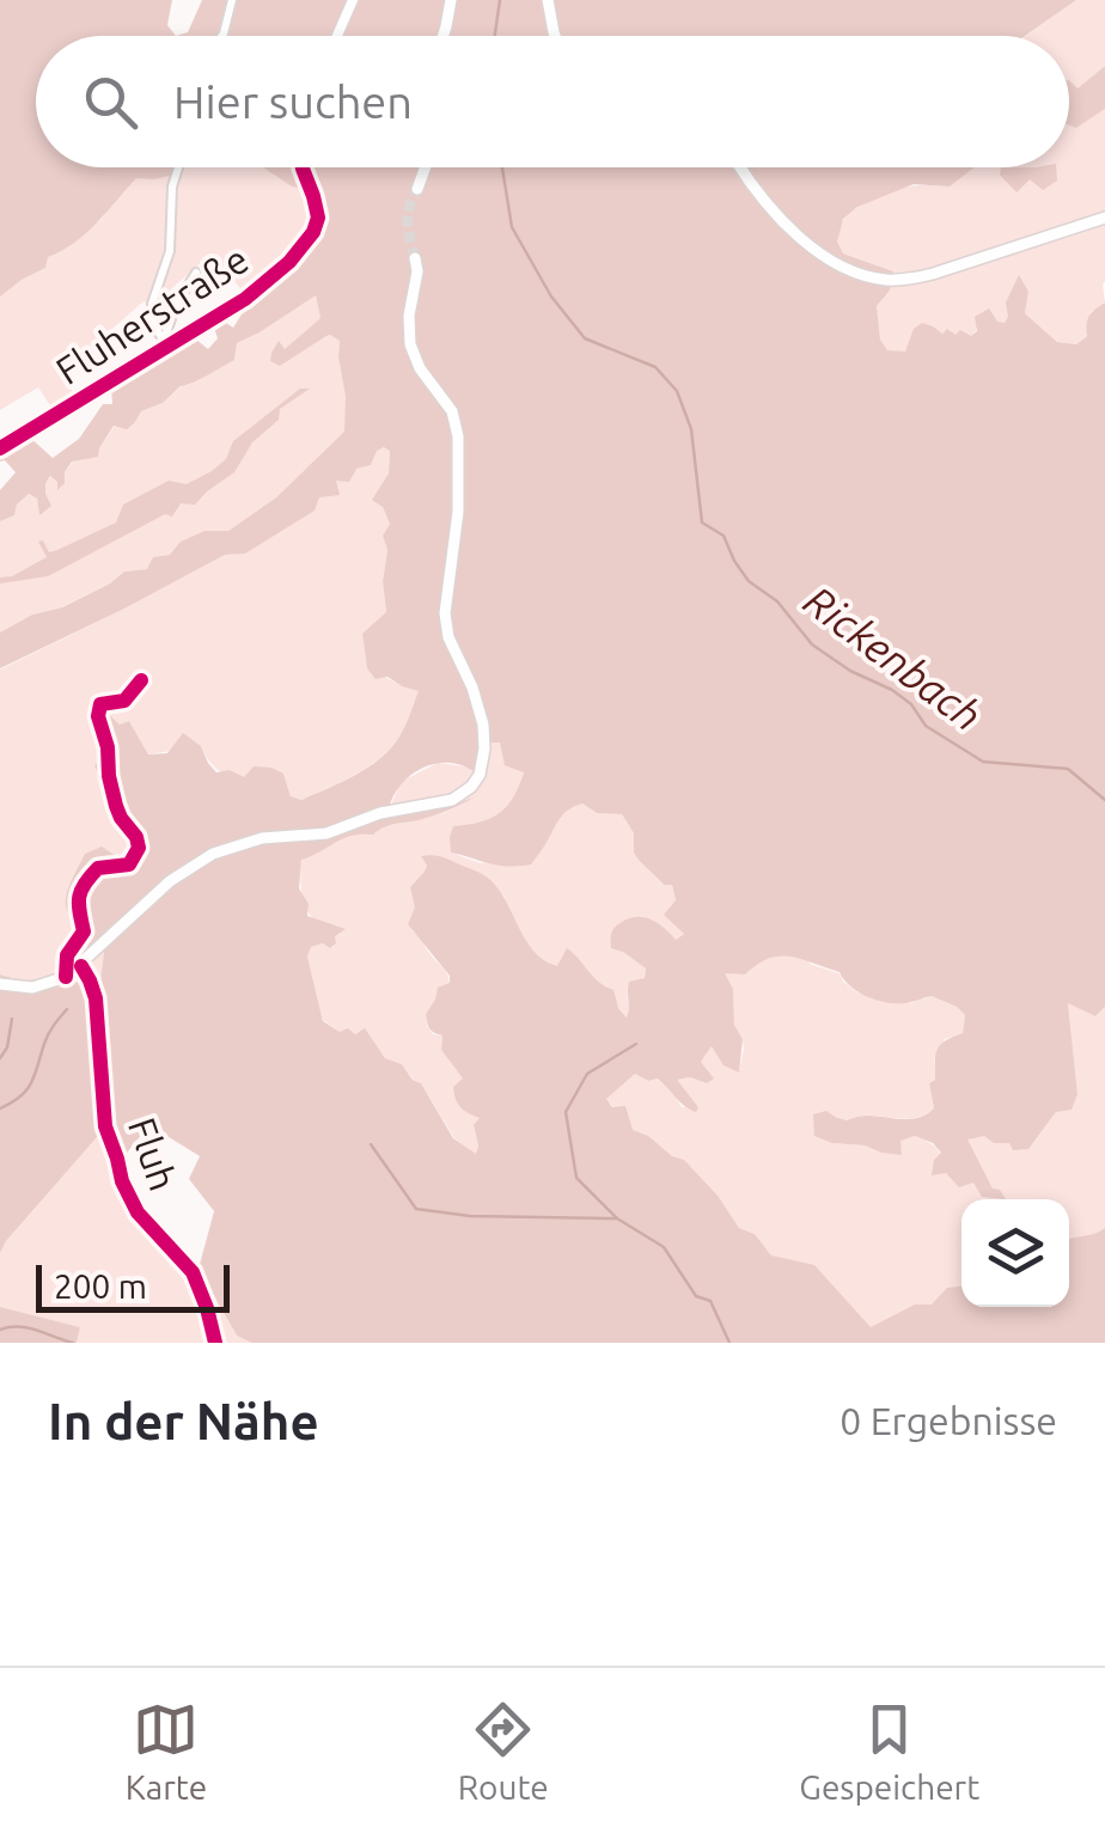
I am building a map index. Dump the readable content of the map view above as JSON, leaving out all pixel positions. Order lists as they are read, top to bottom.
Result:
{
  "streets": {
    "street": ["Fluherstraße", "Fluh"]
  },
  "water": ["Rickenbach"],
  "scale_bar": "200 m",
  "page": {
    "search": "Hier suchen",
    "scale": "200 m",
    "heading": ["In der Nähe", "0 Ergebnisse"],
    "nav": ["Karte", "Route", "Gespeichert"]
  }
}
